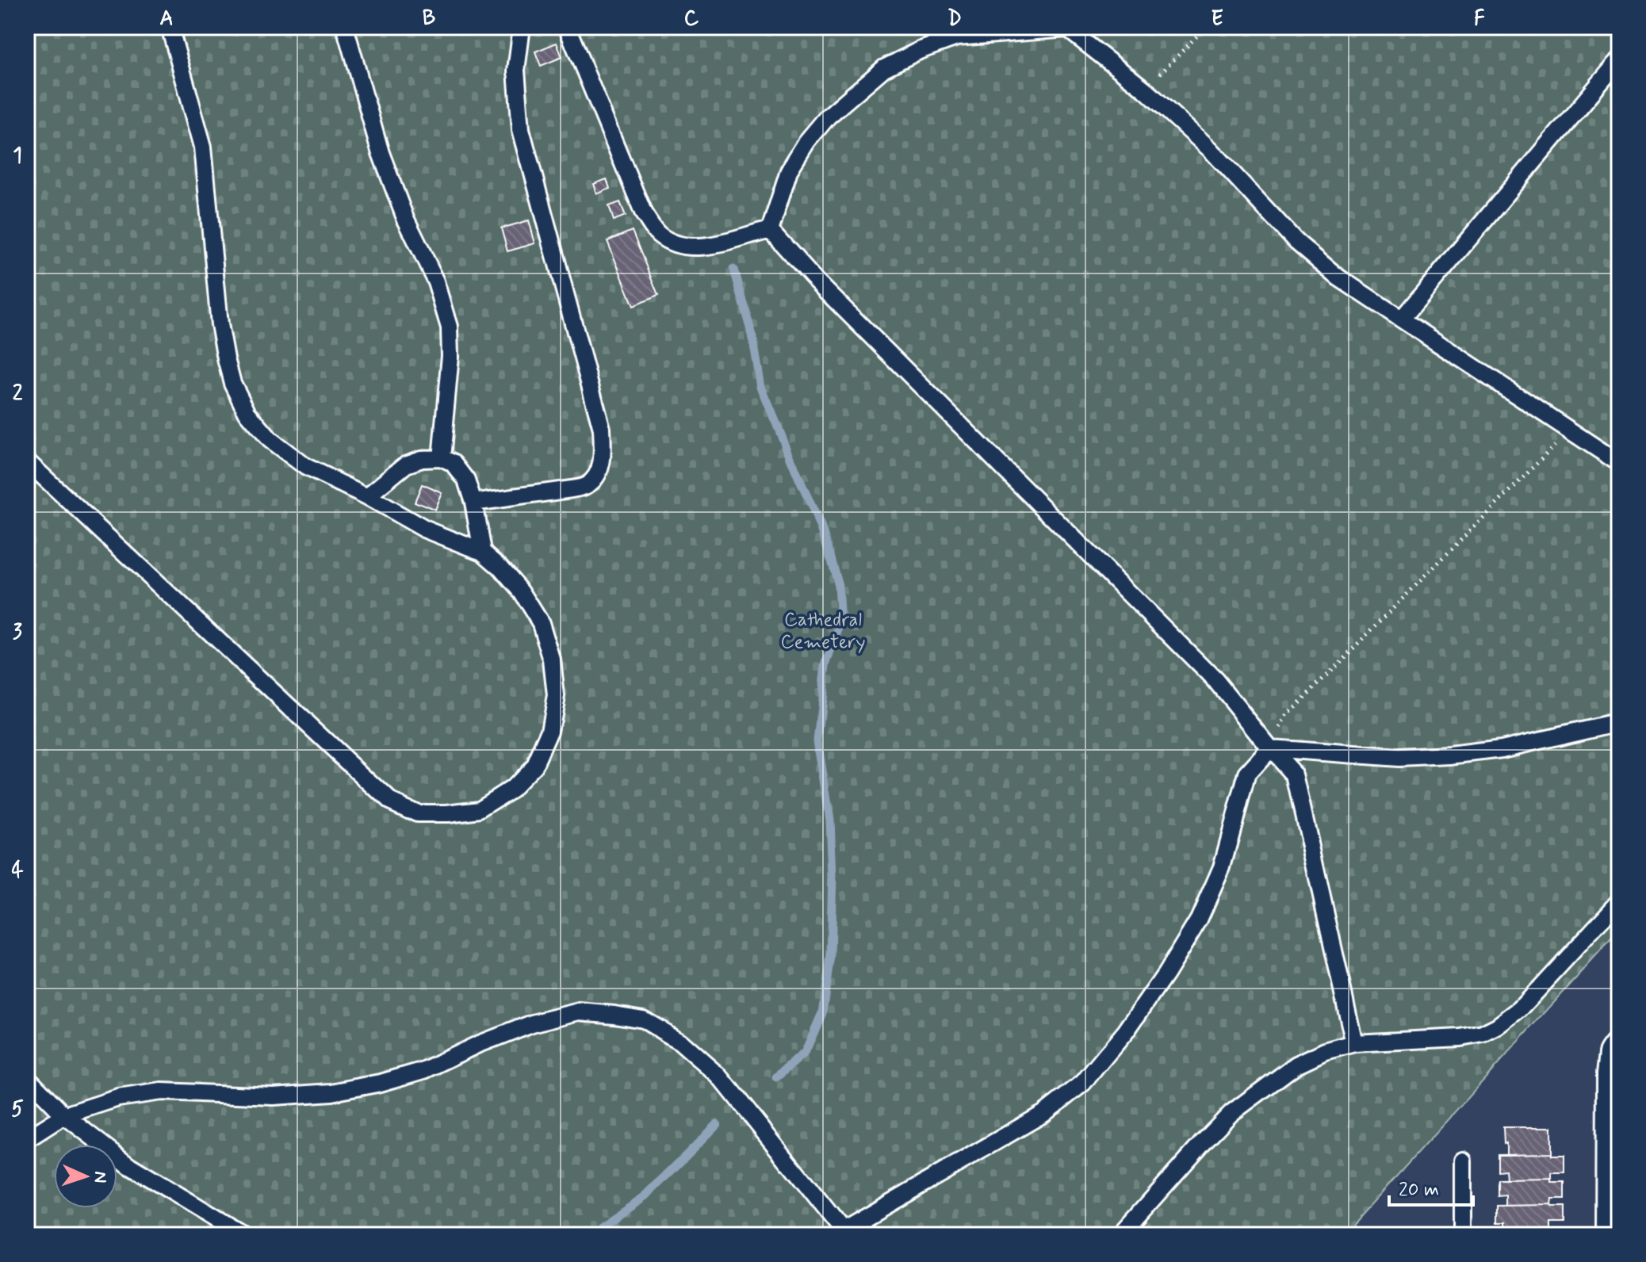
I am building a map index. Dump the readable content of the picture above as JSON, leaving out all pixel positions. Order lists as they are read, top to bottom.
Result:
{
  "parks": ["Cathedral Cemetery"],
  "scale_bar": "20 m",
  "north": "right",
  "grid": {
    "columns": [
      "A",
      "B",
      "C",
      "D",
      "E",
      "F"
    ],
    "rows": [
      "1",
      "2",
      "3",
      "4",
      "5"
    ]
  }
}
